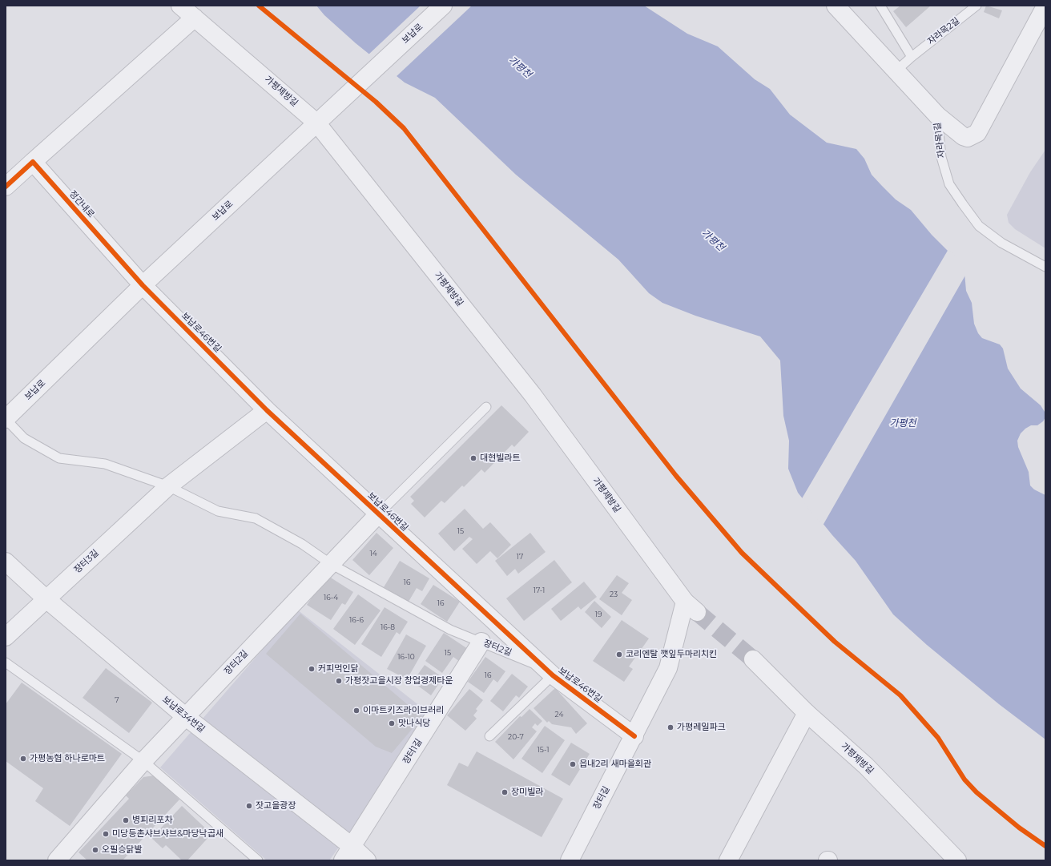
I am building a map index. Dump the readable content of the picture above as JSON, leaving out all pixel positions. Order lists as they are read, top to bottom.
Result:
{
  "streets": {
    "street": [
      "보납로",
      "가평제방길",
      "자라목1길",
      "정간내로",
      "보납로46번길",
      "장터3길",
      "장터2길",
      "보납로34번길",
      "장터1길",
      "장터길"
    ],
    "lane": ["자라목2길"]
  },
  "crossings": [
    ["자라목2길", "자라목1길"],
    ["보납로", "가평제방길"],
    ["보납로", "정간내로"],
    ["보납로", "보납로46번길"],
    ["가평제방길", "보납로46번길"],
    ["가평제방길", "장터길"],
    ["정간내로", "보납로46번길"],
    ["보납로46번길", "장터3길"],
    ["보납로46번길", "장터2길"],
    ["보납로46번길", "장터길"],
    ["장터3길", "보납로34번길"],
    ["장터2길", "보납로34번길"],
    ["장터2길", "장터1길"],
    ["보납로34번길", "장터1길"]
  ],
  "water": ["가평천"],
  "places": [
    "대현빌라트",
    "코리엔탈 깻잎두마리치킨",
    "커피먹인닭",
    "가평잣고을시장 창업경제타운",
    "이마트키즈라이브러리",
    "맛나식당",
    "가평레일파크",
    "가평농협 하나로마트",
    "읍내2리 새마을회관",
    "장미빌라",
    "잣고을광장",
    "병피리포차",
    "미당등촌샤브샤브&마당낙곱새",
    "오필승닭발"
  ],
  "house_numbers": [
    "15",
    "14",
    "17",
    "16",
    "17-1",
    "23",
    "16-4",
    "16",
    "19",
    "16-6",
    "16-8",
    "15",
    "16-10",
    "16",
    "7",
    "24",
    "20-7",
    "15-1"
  ]
}
